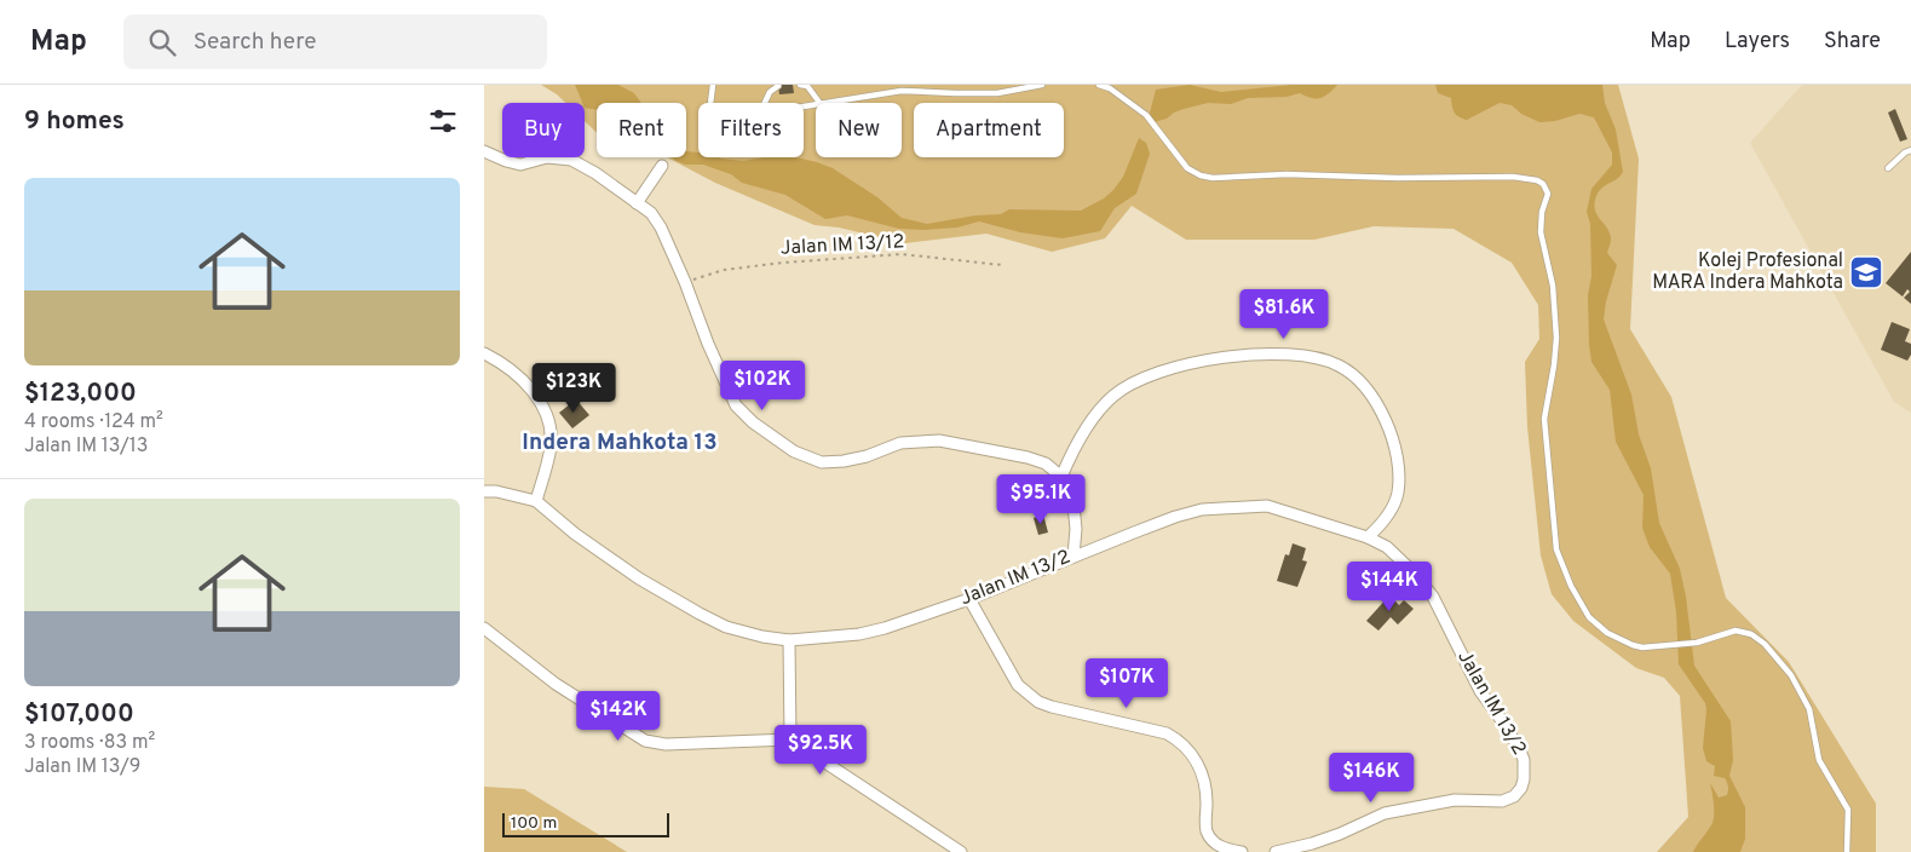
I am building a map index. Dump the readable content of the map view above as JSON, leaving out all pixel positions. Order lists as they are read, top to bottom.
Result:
{
  "streets": {
    "street": ["Jalan IM 13/2"],
    "path": ["Jalan IM 13/12"]
  },
  "districts": ["Indera Mahkota 13"],
  "places": {
    "school or university": ["Kolej Profesional MARA Indera Mahkota"]
  },
  "scale_bar": "100 m",
  "page": {
    "header": "Map",
    "search": "Search here",
    "nav": ["Map", "Layers", "Share"],
    "heading": "9 homes",
    "chip": [
      "Buy",
      "Rent",
      "Filters",
      "New",
      "Apartment"
    ],
    "list": [
      {
        "name": "$123,000",
        "note": "4 rooms · 124 m² · Jalan IM 13/13"
      },
      {
        "name": "$107,000",
        "note": "3 rooms · 83 m² · Jalan IM 13/9"
      }
    ],
    "price": [
      "$81.6K",
      "$102K",
      "$123K",
      "$95.1K",
      "$144K",
      "$107K",
      "$142K",
      "$92.5K",
      "$146K"
    ],
    "scale": "100 m"
  }
}
